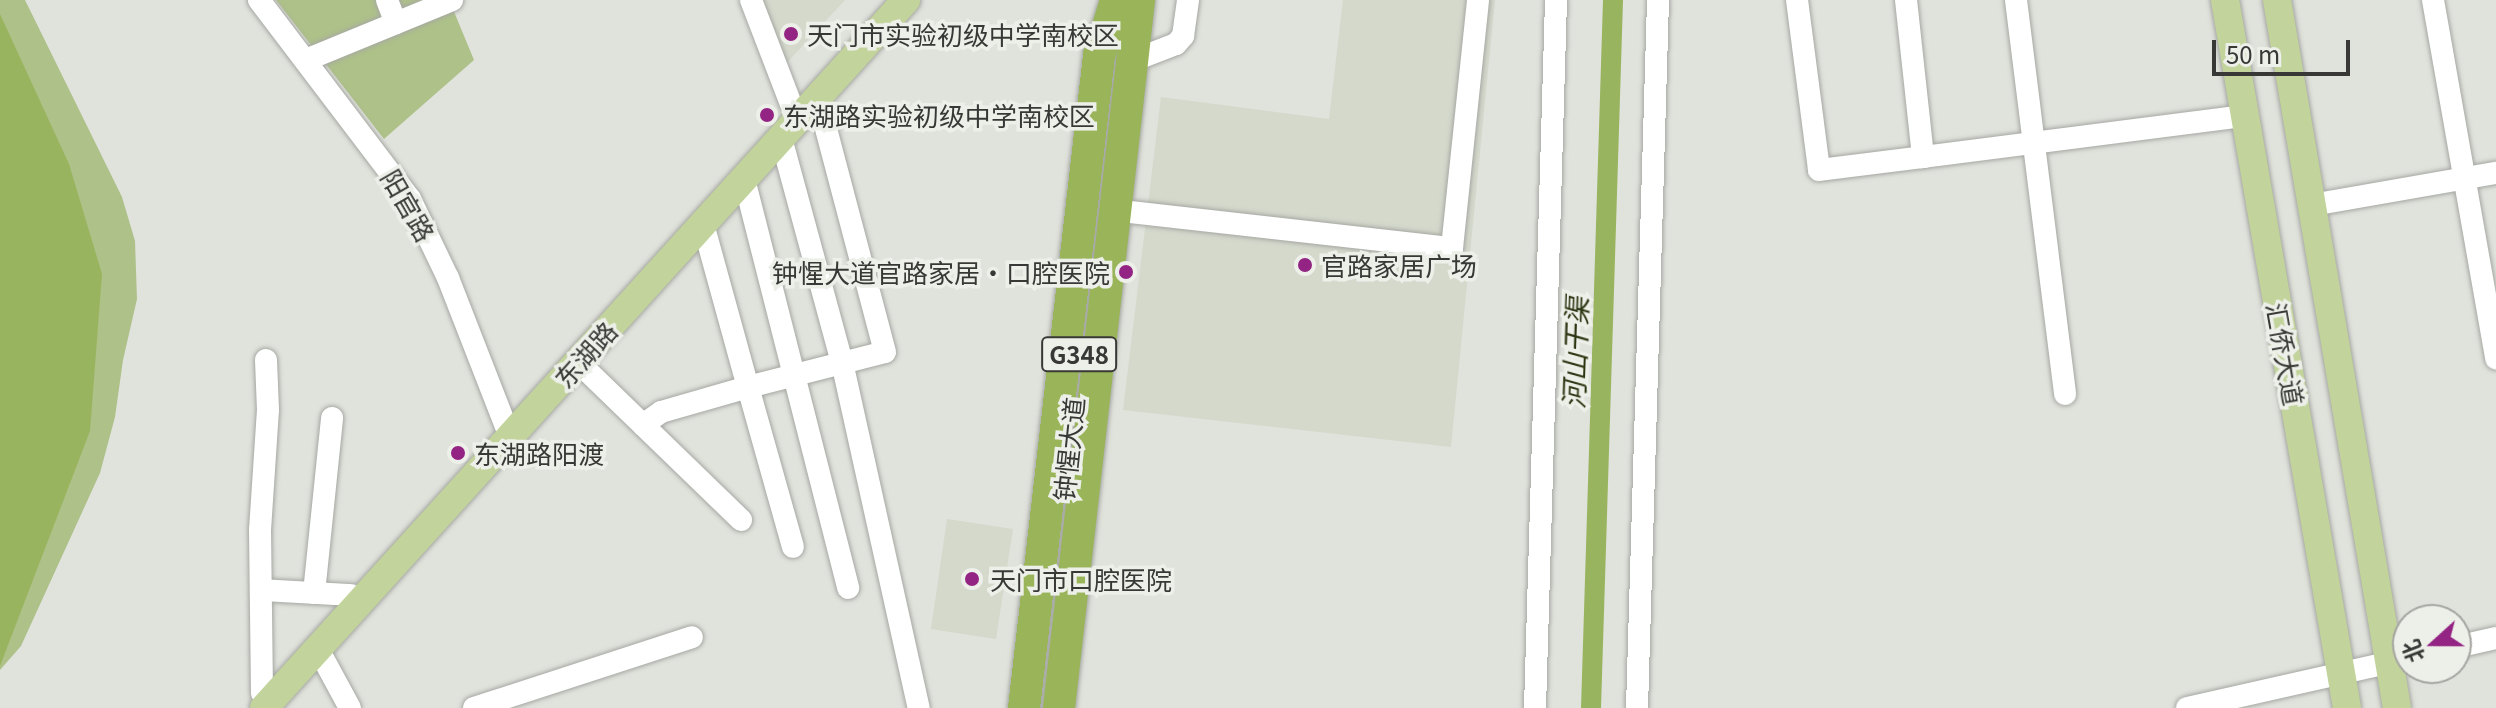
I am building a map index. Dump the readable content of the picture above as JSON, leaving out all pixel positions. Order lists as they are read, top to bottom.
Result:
{
  "streets": {
    "highway": ["G348", "钟惺大道"],
    "main road": ["东湖路", "汇侨大道"],
    "street": ["阳官路"]
  },
  "crossings": [
    ["阳官路", "东湖路"]
  ],
  "water": ["河山干渠"],
  "places": [
    "天门市实验初级中学南校区",
    "东湖路实验初级中学南校区",
    "官路家居广场",
    "钟惺大道官路家居·口腔医院",
    "东湖路阳渡",
    "天门市口腔医院"
  ],
  "scale_bar": "50 m",
  "north": "left"
}
